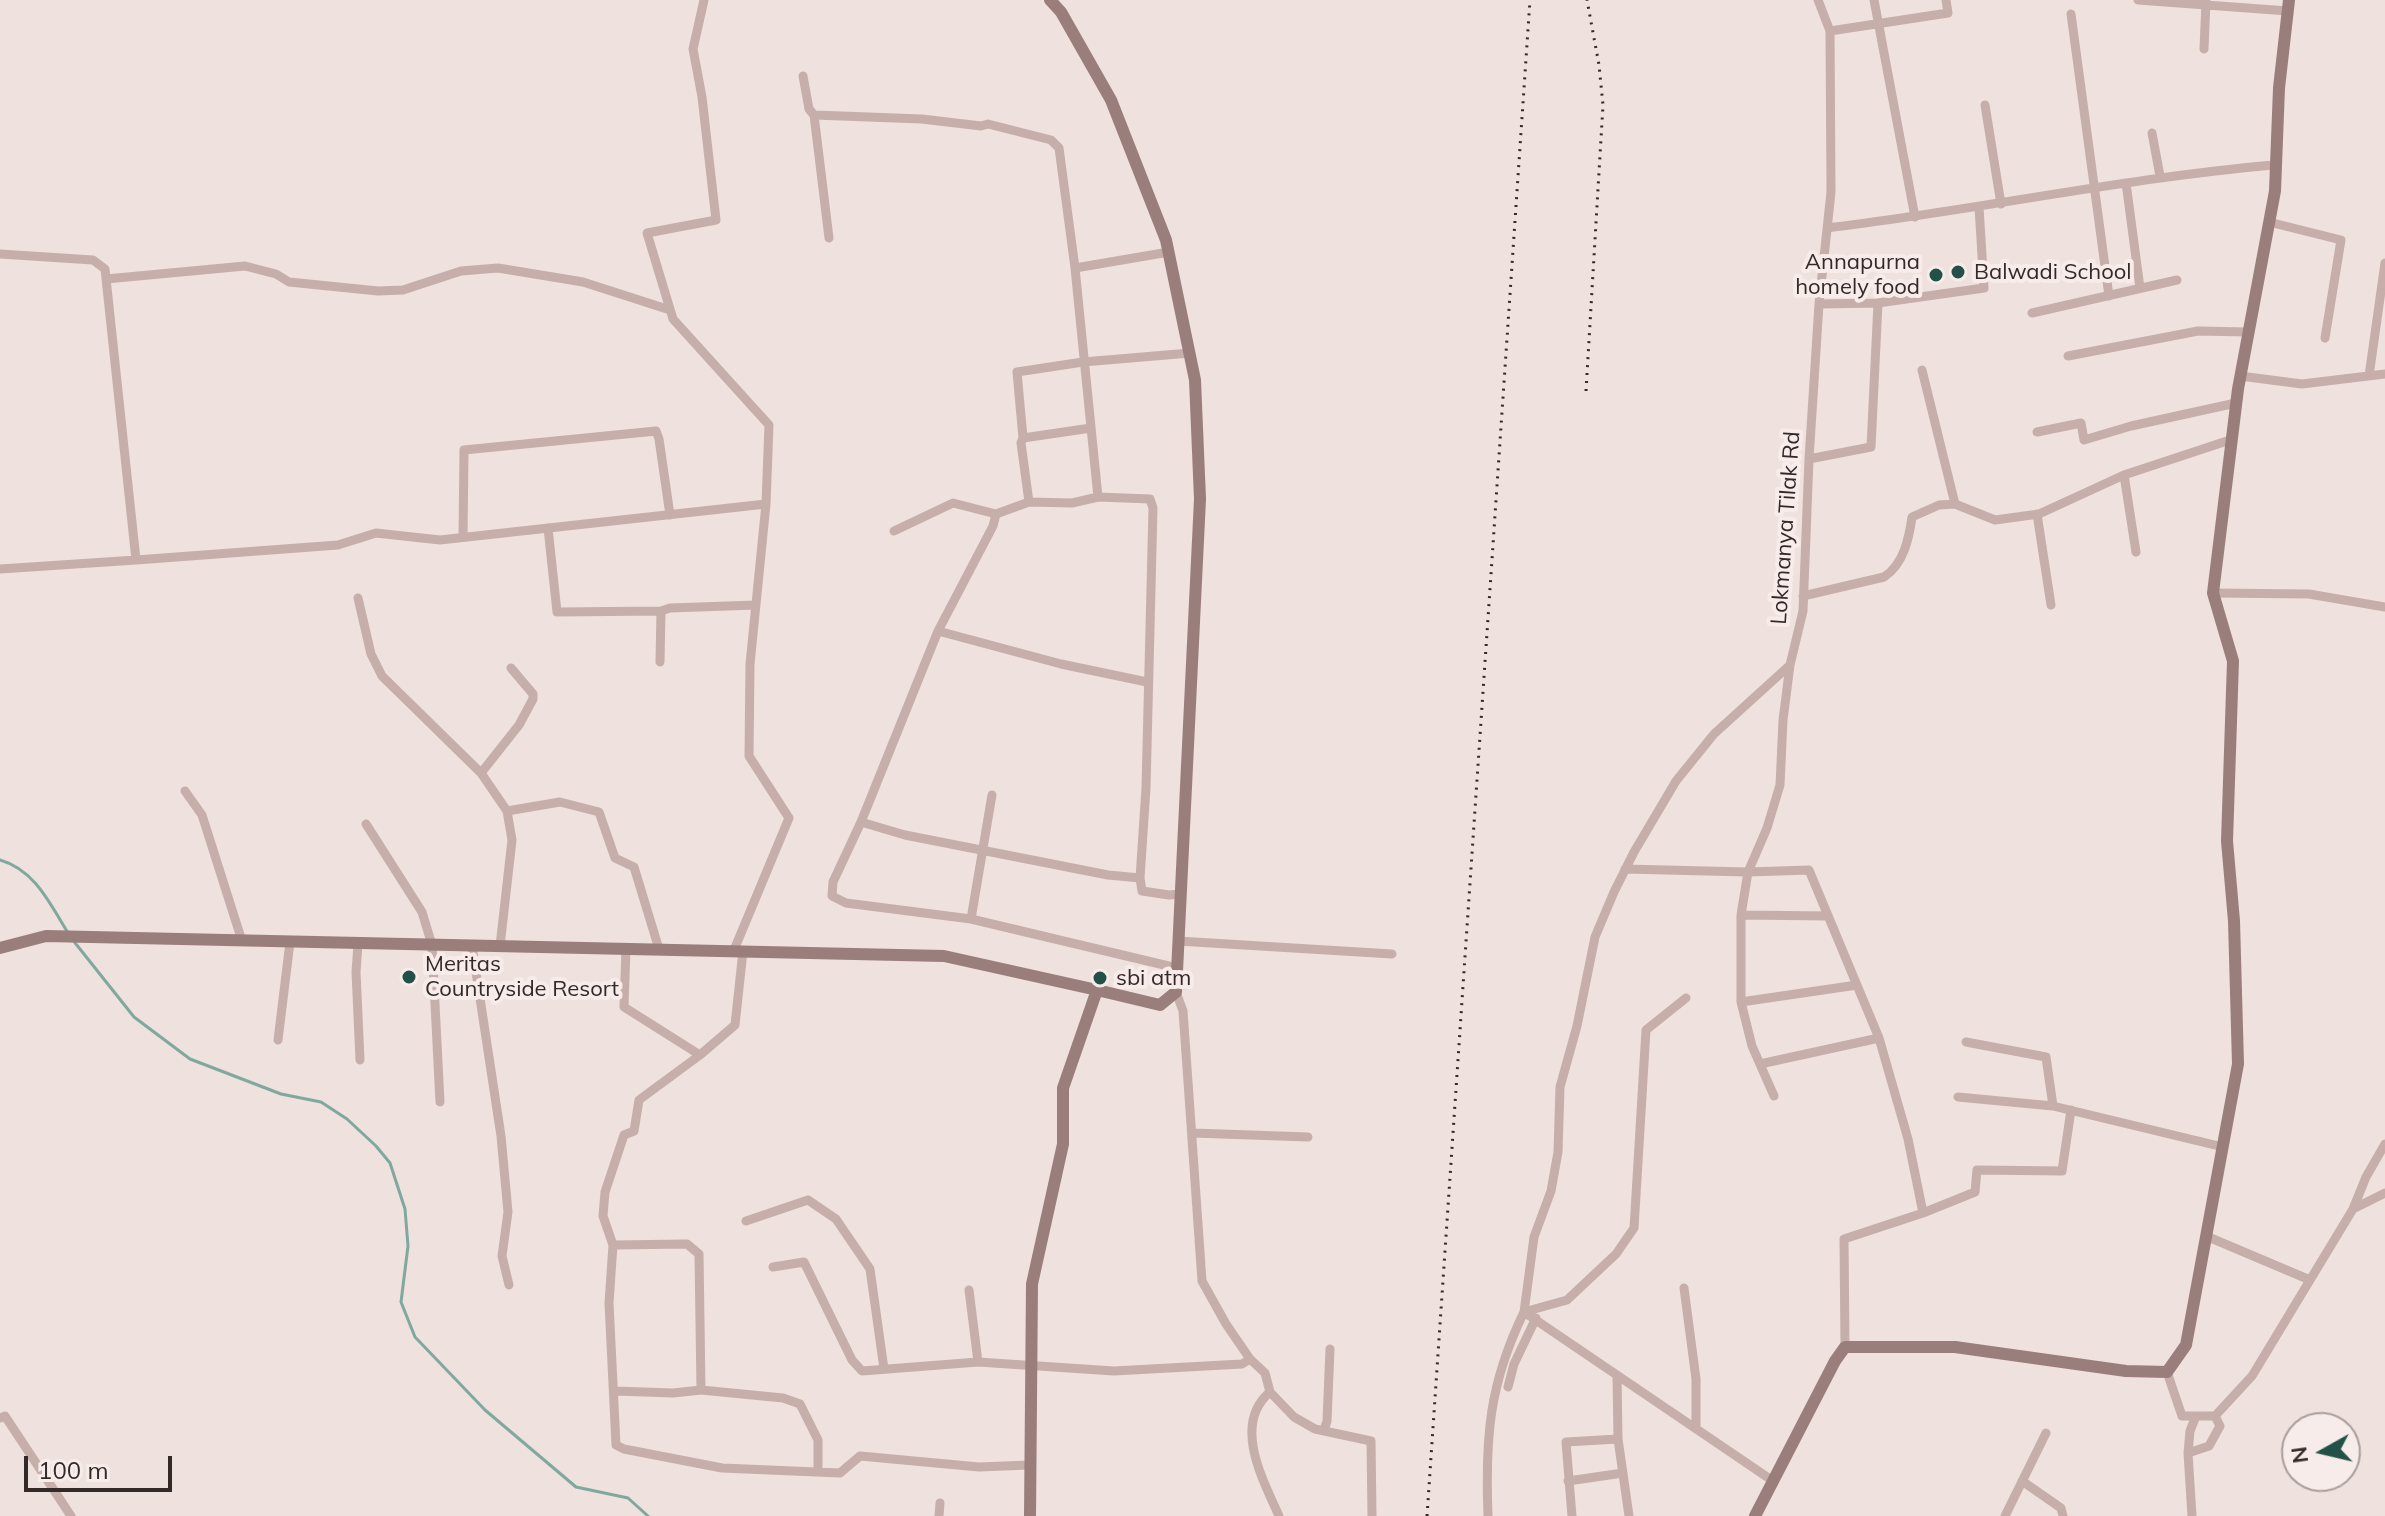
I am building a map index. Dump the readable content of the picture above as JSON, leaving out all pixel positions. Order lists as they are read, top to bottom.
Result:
{
  "streets": {
    "street": ["Lokmanya Tilak Rd"]
  },
  "places": [
    "Balwadi School",
    "Annapurna homely food",
    "Meritas Countryside Resort",
    "sbi atm"
  ],
  "scale_bar": "100 m",
  "north": "left"
}
